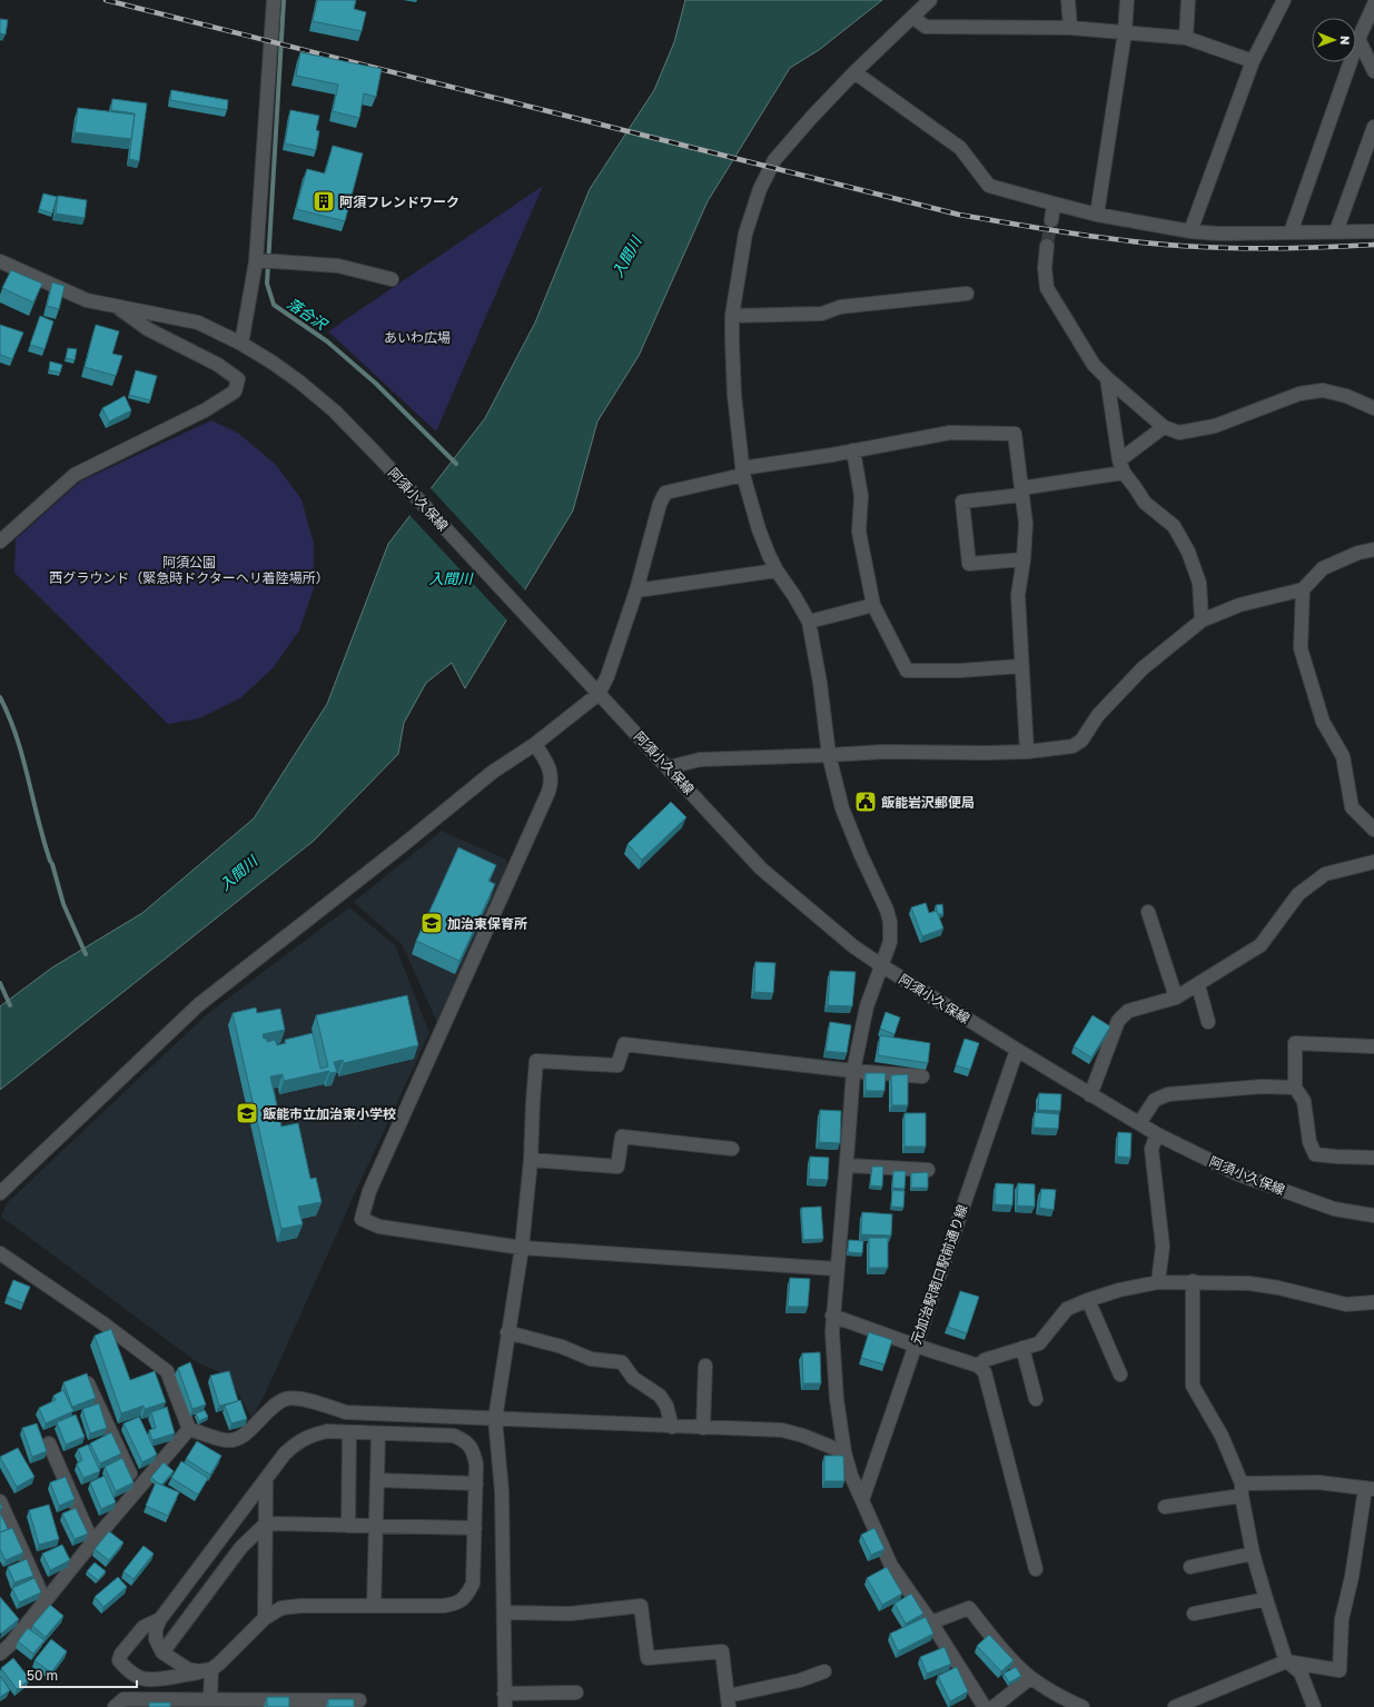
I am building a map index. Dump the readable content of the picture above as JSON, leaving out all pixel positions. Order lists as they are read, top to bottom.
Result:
{
  "streets": {
    "street": ["阿須小久保線", "元加治駅南口駅前通り線"]
  },
  "crossings": [
    ["阿須小久保線", "元加治駅南口駅前通り線"]
  ],
  "water": ["入間川", "落合沢"],
  "parks": ["あいわ広場", "阿須公園 西グラウンド（緊急時ドクターヘリ着陸場所）"],
  "places": {
    "building": ["阿須フレンドワーク"],
    "public building": ["飯能岩沢郵便局"],
    "school or university": ["加治東保育所", "飯能市立加治東小学校"]
  },
  "scale_bar": "50 m",
  "north": "right"
}
